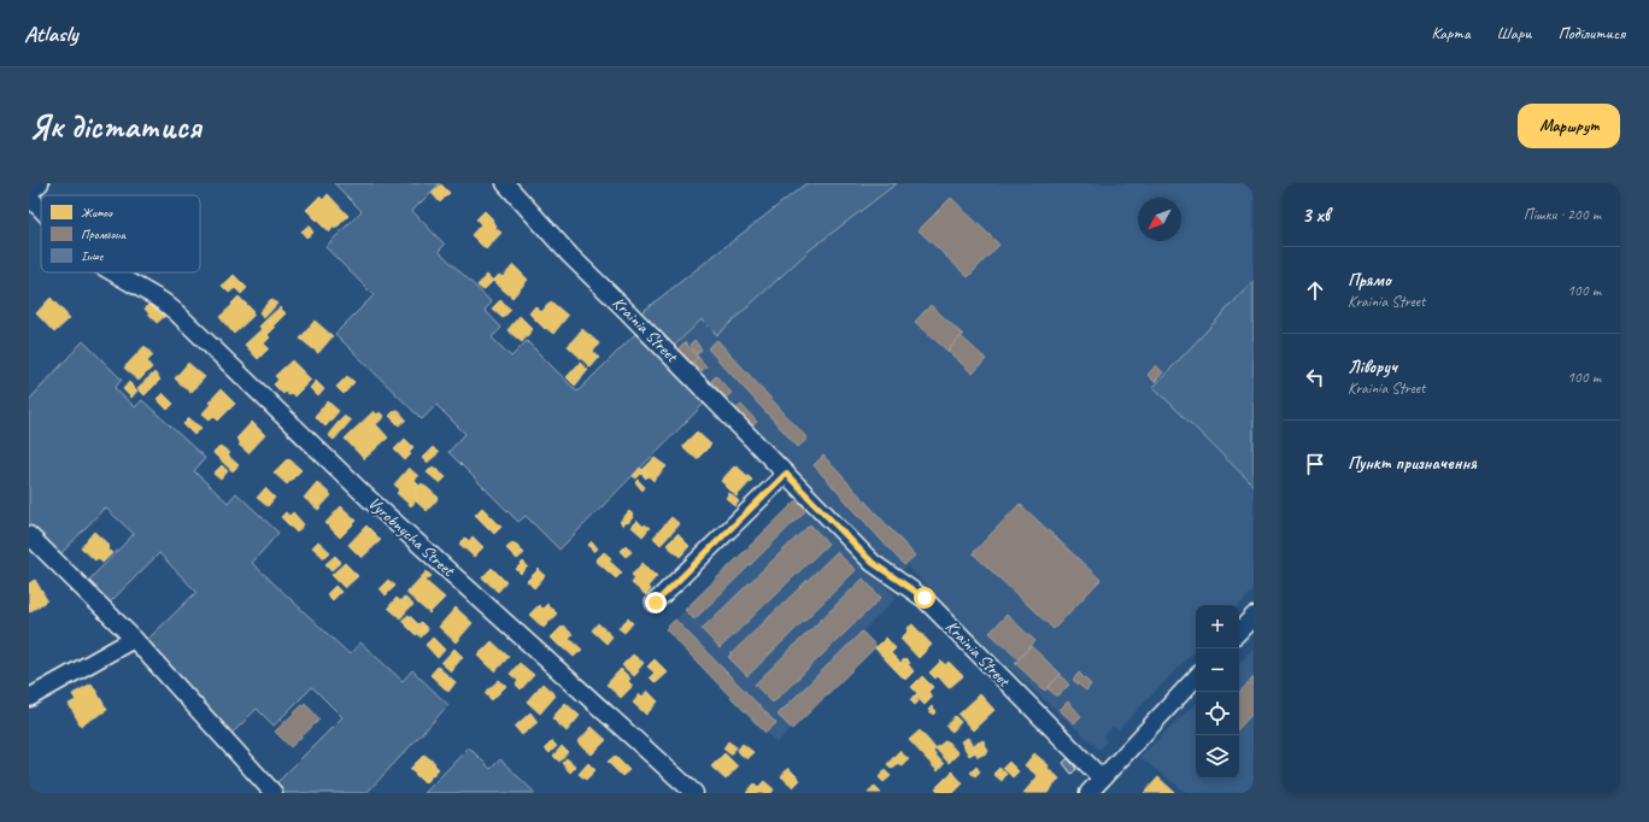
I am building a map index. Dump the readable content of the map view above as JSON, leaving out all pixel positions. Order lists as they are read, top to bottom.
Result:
{
  "streets": {
    "street": ["Krainia Street", "Vyrobnycha Street"]
  },
  "legend": ["Житло", "Промзона", "Інше"],
  "north": "bottom left",
  "page": {
    "header": "Atlasly",
    "nav": ["Карта", "Шари", "Поділитися"],
    "buttons": "Маршрут",
    "title": "Як дістатися",
    "heading": ["3 хв", "Пішки · 200 m"],
    "list": [
      ["Прямо", "Krainia Street", "100 m"],
      ["Ліворуч", "Krainia Street", "100 m"],
      "Пункт призначення"
    ],
    "map_buttons": ["+", "−"]
  }
}
